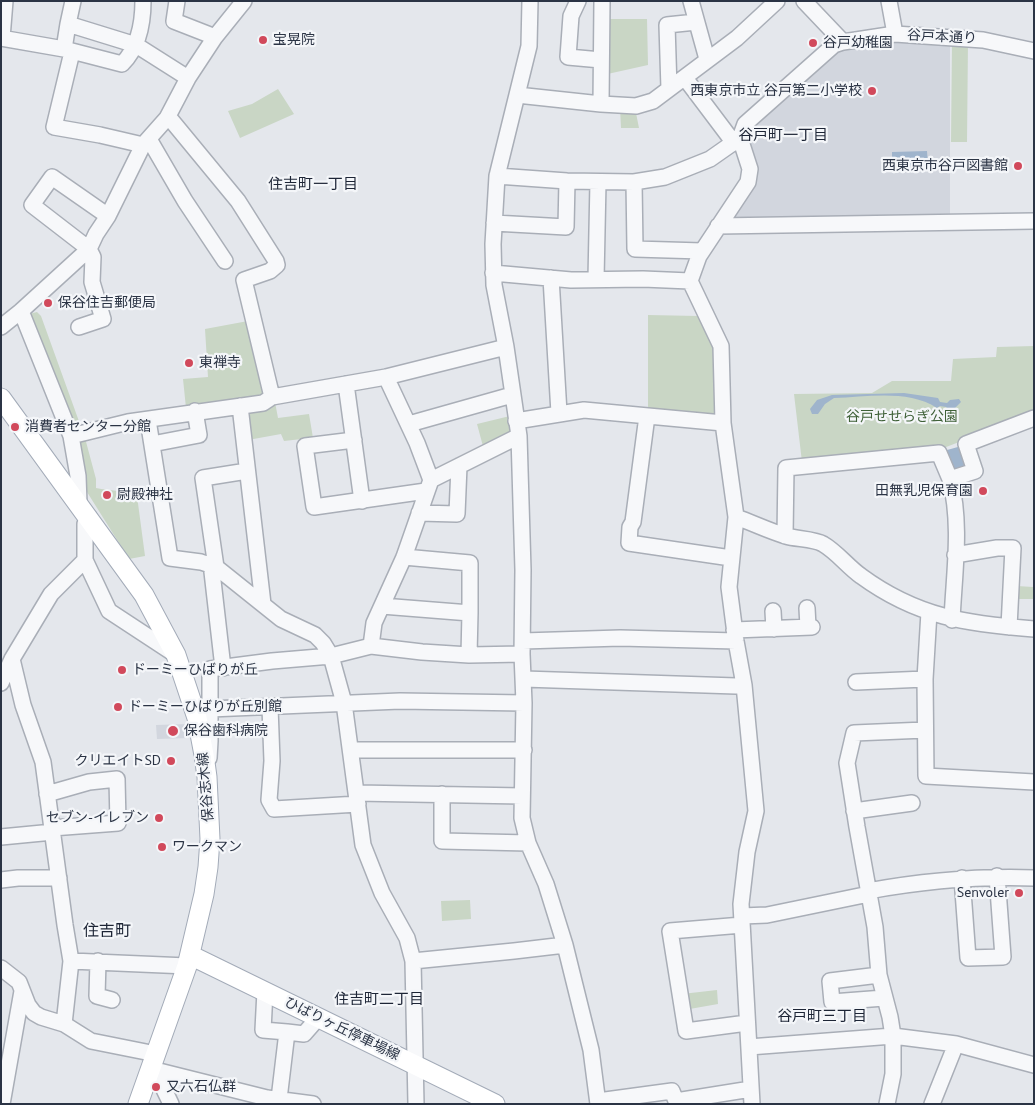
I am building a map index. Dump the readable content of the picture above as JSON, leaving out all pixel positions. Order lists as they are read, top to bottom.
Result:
{
  "streets": {
    "main road": ["保谷志木線", "ひばりヶ丘停車場線"],
    "street": ["谷戸本通り"]
  },
  "crossings": [
    ["保谷志木線", "ひばりヶ丘停車場線"]
  ],
  "districts": [
    "谷戸町一丁目",
    "住吉町一丁目",
    "住吉町",
    "住吉町二丁目",
    "谷戸町三丁目"
  ],
  "parks": ["谷戸せせらぎ公園"],
  "places": [
    "宝晃院",
    "谷戸幼稚園",
    "西東京市立 谷戸第二小学校",
    "西東京市谷戸図書館",
    "保谷住吉郵便局",
    "東禅寺",
    "消費者センター分館",
    "田無乳児保育園",
    "尉殿神社",
    "ドーミーひばりが丘",
    "ドーミーひばりが丘別館",
    "保谷歯科病院",
    "クリエイトSD",
    "セブン-イレブン",
    "ワークマン",
    "Senvoler",
    "又六石仏群"
  ]
}
